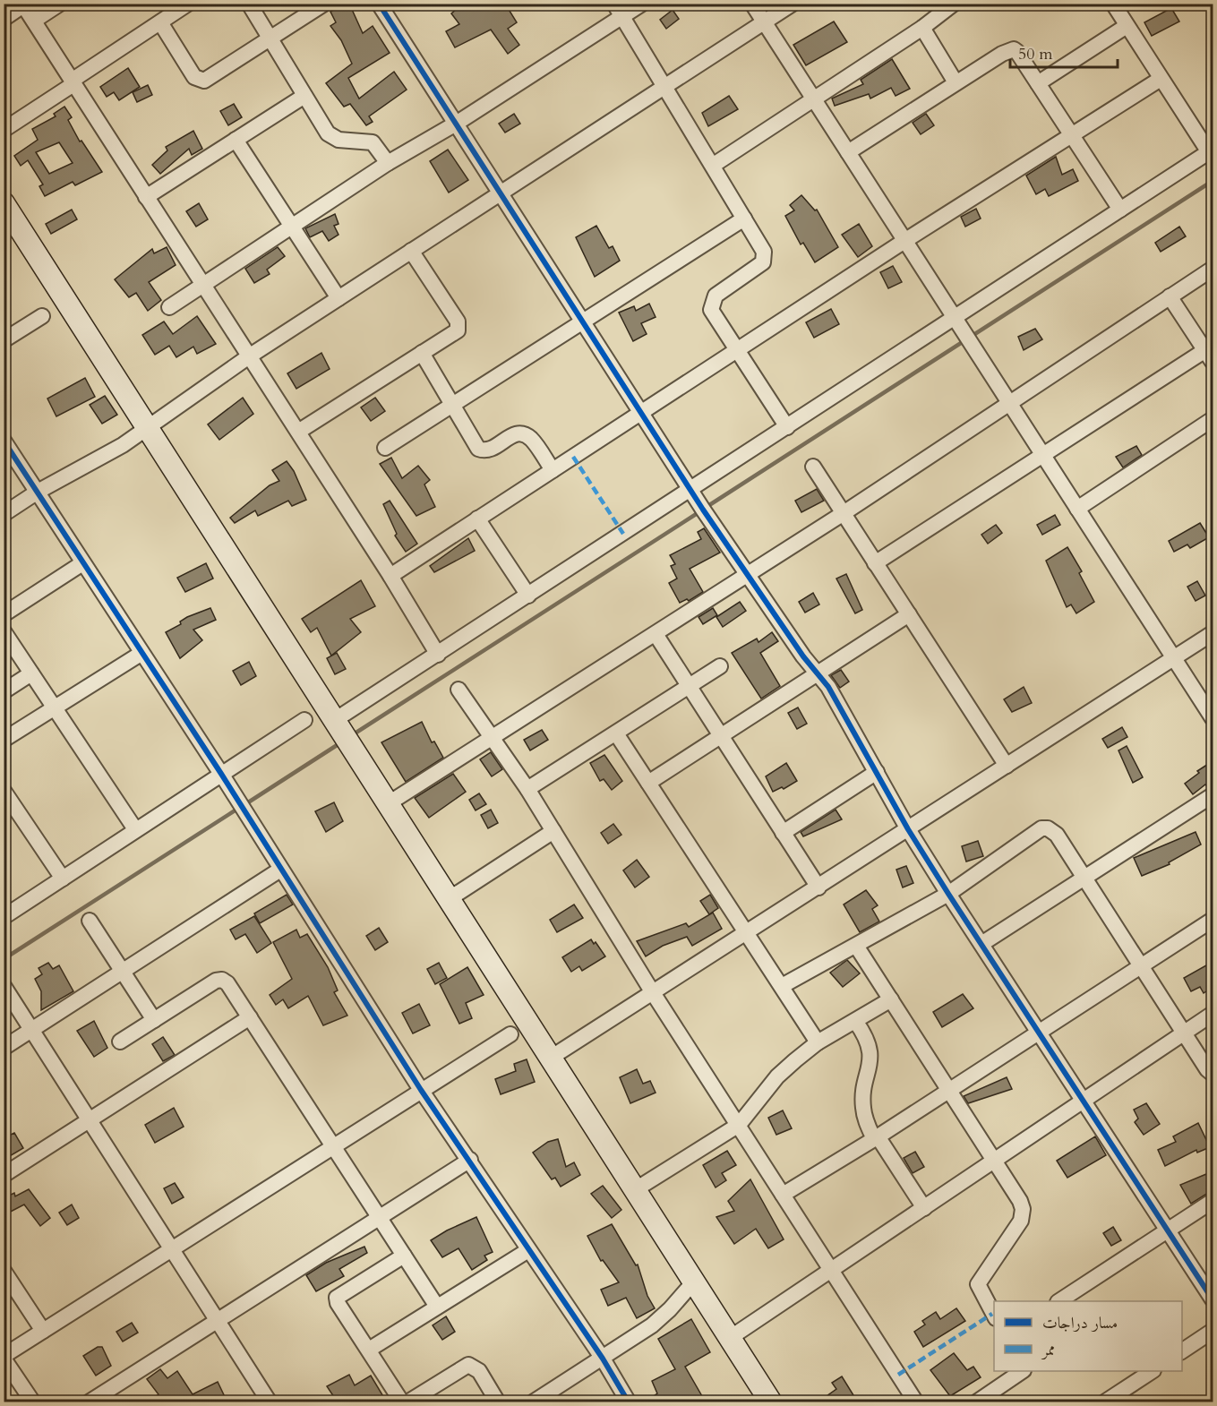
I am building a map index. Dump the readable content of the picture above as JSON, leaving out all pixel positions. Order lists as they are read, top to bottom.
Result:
{
  "legend": ["مسار دراجات", "ممر"],
  "scale_bar": "50 m"
}
